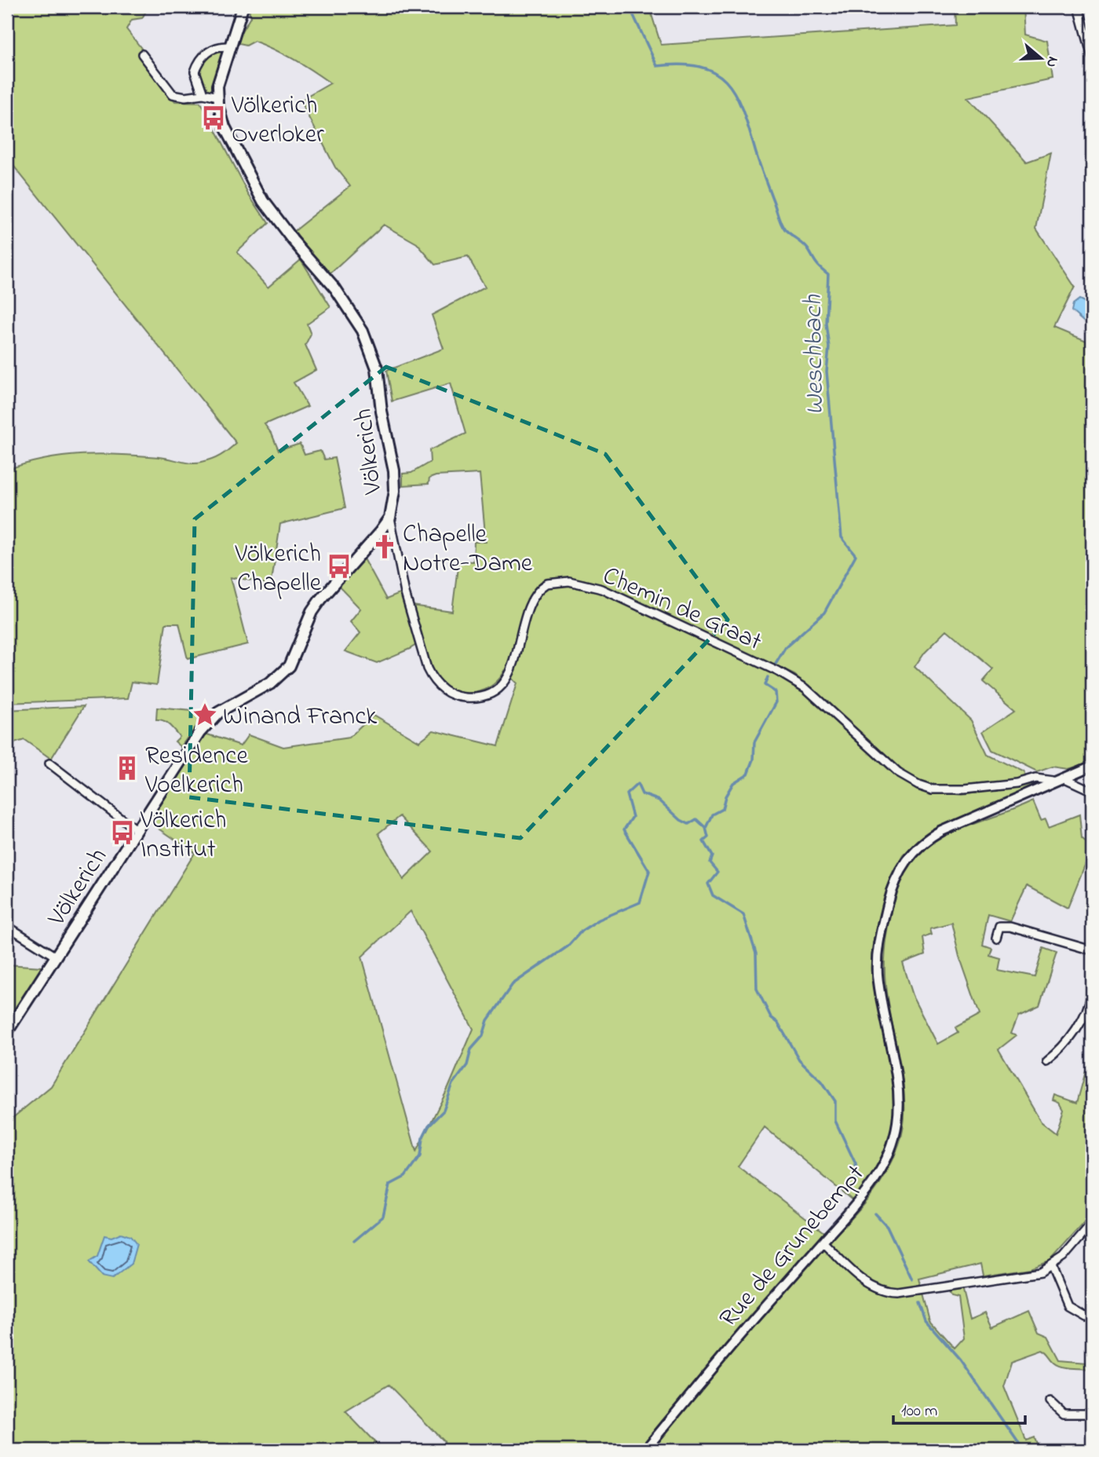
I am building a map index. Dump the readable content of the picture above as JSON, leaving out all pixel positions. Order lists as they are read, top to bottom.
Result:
{
  "streets": {
    "main road": ["Völkerich"],
    "street": ["Chemin de Graat", "Rue de Grunebempt"]
  },
  "crossings": [
    ["Völkerich", "Chemin de Graat"],
    ["Chemin de Graat", "Rue de Grunebempt"]
  ],
  "water": ["Weschbach"],
  "places": {
    "bus stop": ["Völkerich Overloker", "Völkerich Chapelle", "Völkerich Institut"],
    "church": ["Chapelle Notre-Dame"],
    "place": ["Winand Franck"],
    "building": ["Residence Voelkerich"]
  },
  "scale_bar": "100 m",
  "north": "right"
}
